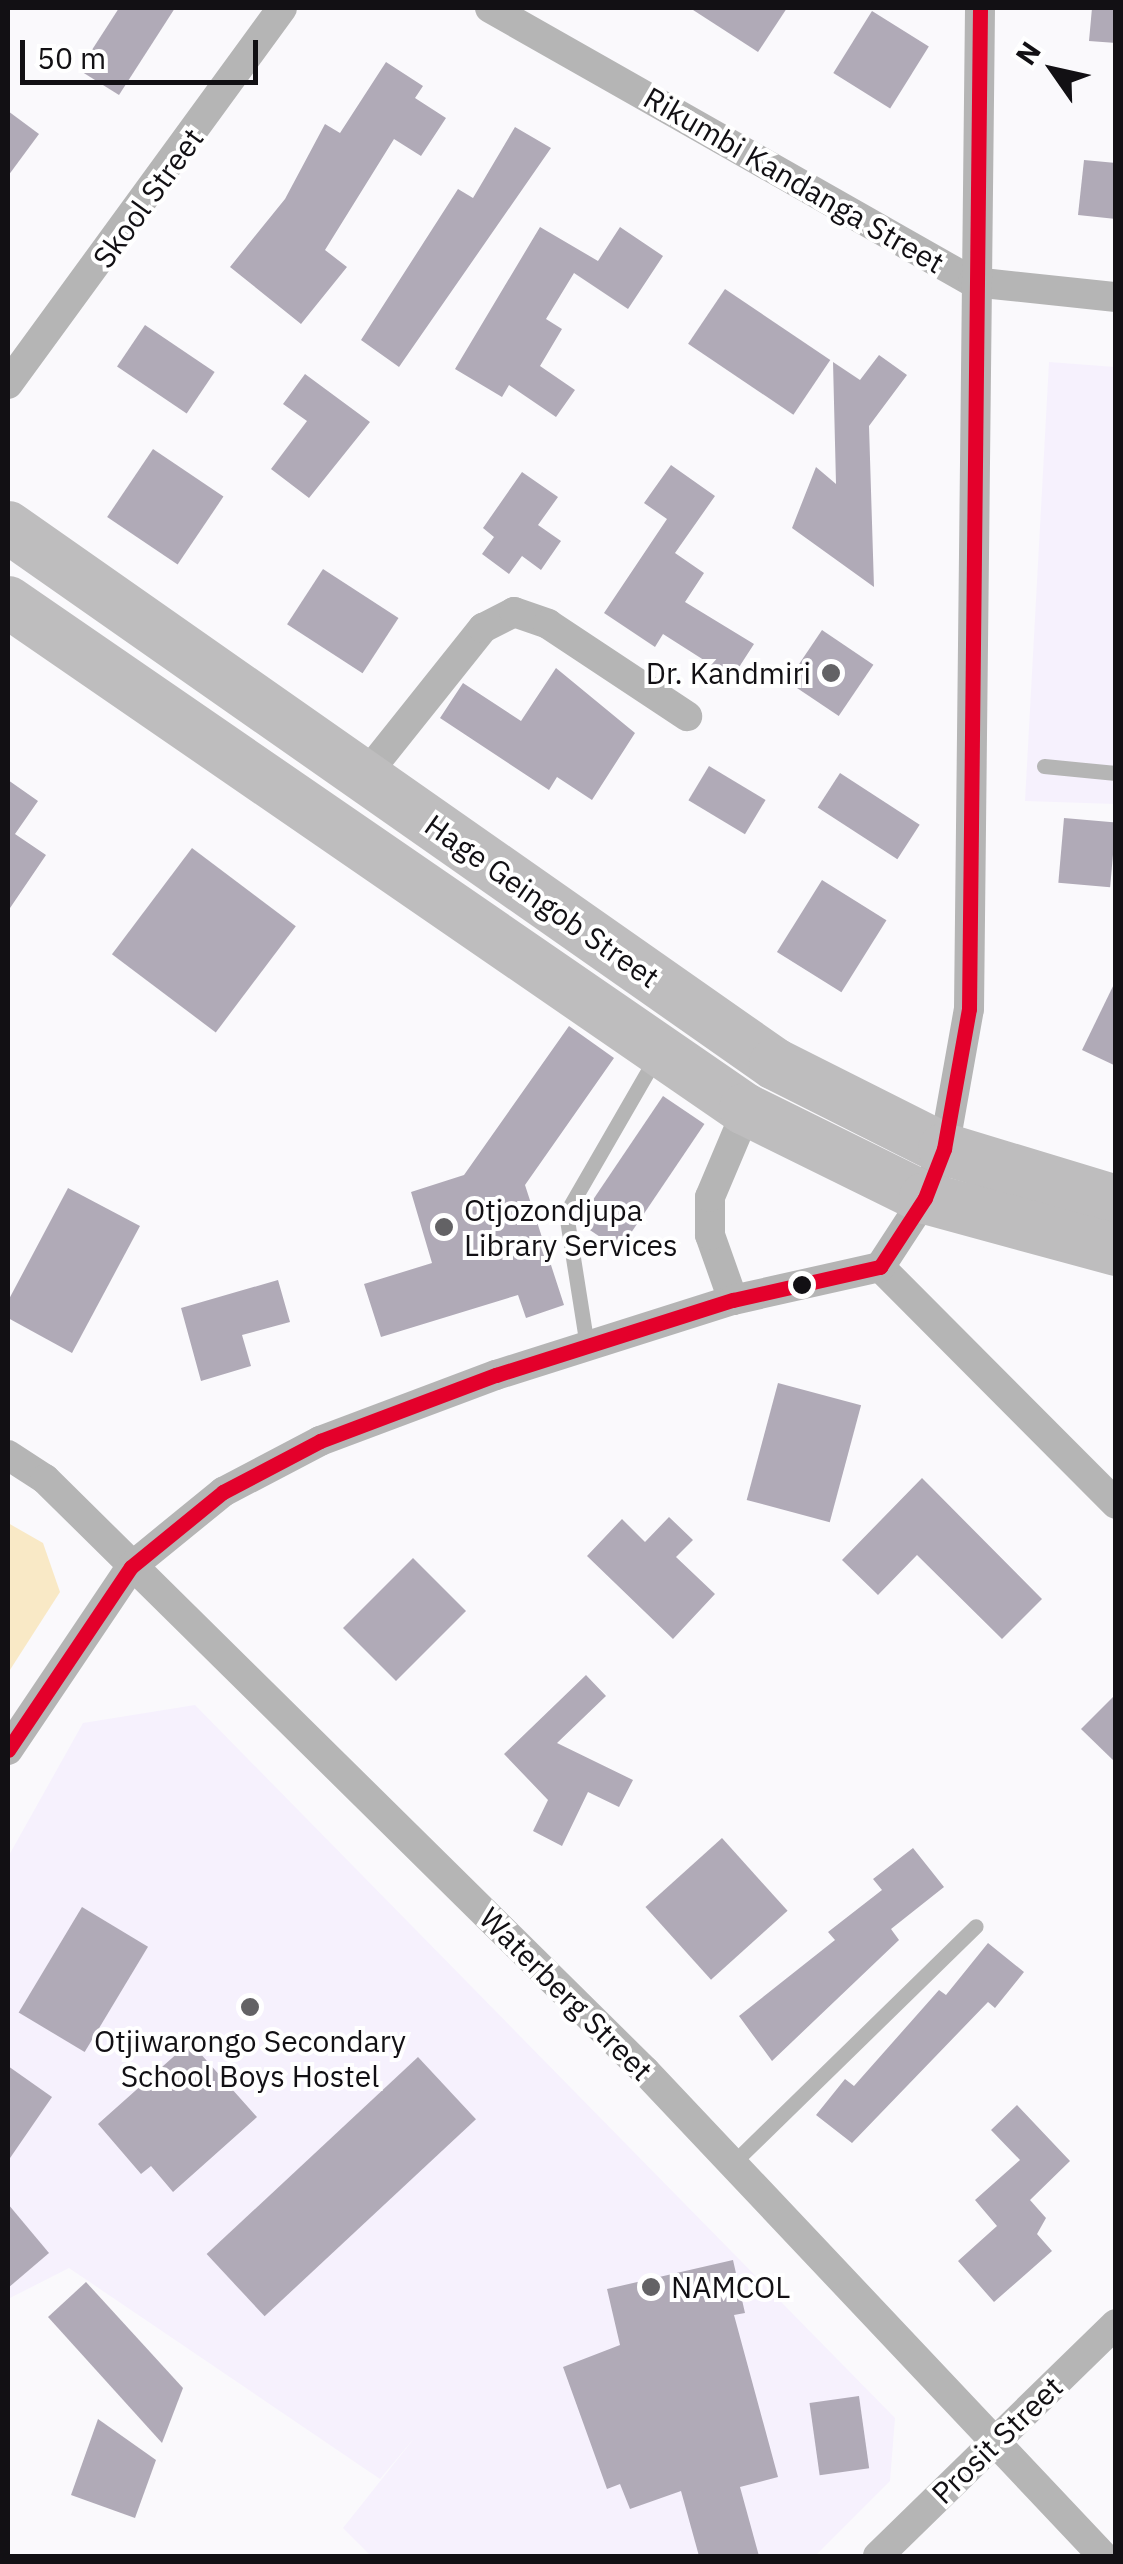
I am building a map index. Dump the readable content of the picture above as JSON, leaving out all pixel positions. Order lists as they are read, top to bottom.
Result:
{
  "streets": {
    "highway": ["Hage Geingob Street"],
    "street": [
      "Rikumbi Kandanga Street",
      "Skool Street",
      "Waterberg Street",
      "Prosit Street"
    ]
  },
  "crossings": [
    ["Waterberg Street", "Prosit Street"]
  ],
  "places": [
    "Dr. Kandmiri",
    "Otjozondjupa Library Services",
    "Otjiwarongo Secondary School Boys Hostel",
    "NAMCOL"
  ],
  "scale_bar": "50 m",
  "north": "top left"
}
